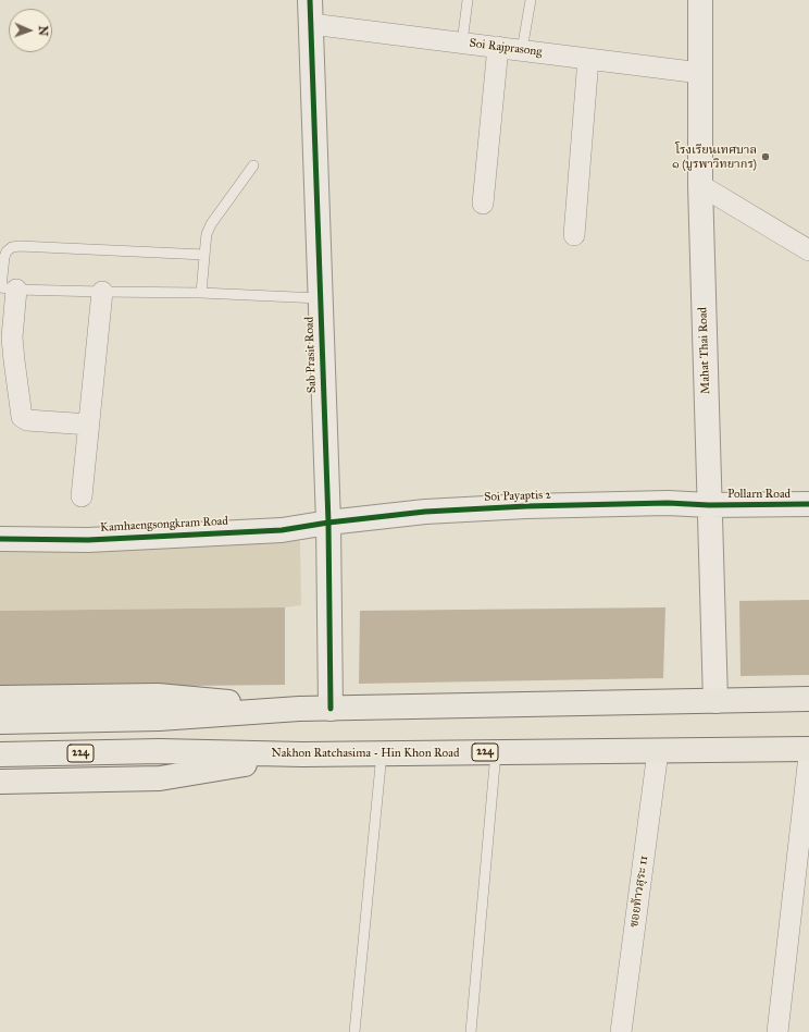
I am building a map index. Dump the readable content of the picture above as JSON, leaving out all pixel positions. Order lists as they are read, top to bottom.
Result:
{
  "streets": {
    "main road": ["224", "Nakhon Ratchasima - Hin Khon Road"],
    "street": [
      "Soi Rajprasong",
      "Mahat Thai Road",
      "Sab Prasit Road",
      "Pollarn Road",
      "Soi Payaptis 2",
      "Kamhaengsongkram Road",
      "ซอยท้าวสุระ 11"
    ]
  },
  "crossings": [
    ["Soi Rajprasong", "Mahat Thai Road"],
    ["Soi Rajprasong", "Sab Prasit Road"],
    ["Mahat Thai Road", "Pollarn Road"],
    ["Mahat Thai Road", "Soi Payaptis 2"],
    ["Sab Prasit Road", "Soi Payaptis 2"],
    ["Sab Prasit Road", "Kamhaengsongkram Road"],
    ["Pollarn Road", "Soi Payaptis 2"],
    ["Soi Payaptis 2", "Kamhaengsongkram Road"],
    ["Nakhon Ratchasima - Hin Khon Road", "ซอยท้าวสุระ 11"]
  ],
  "places": ["โรงเรียนเทศบาล ๑ (บูรพาวิทยากร)"],
  "north": "right"
}
